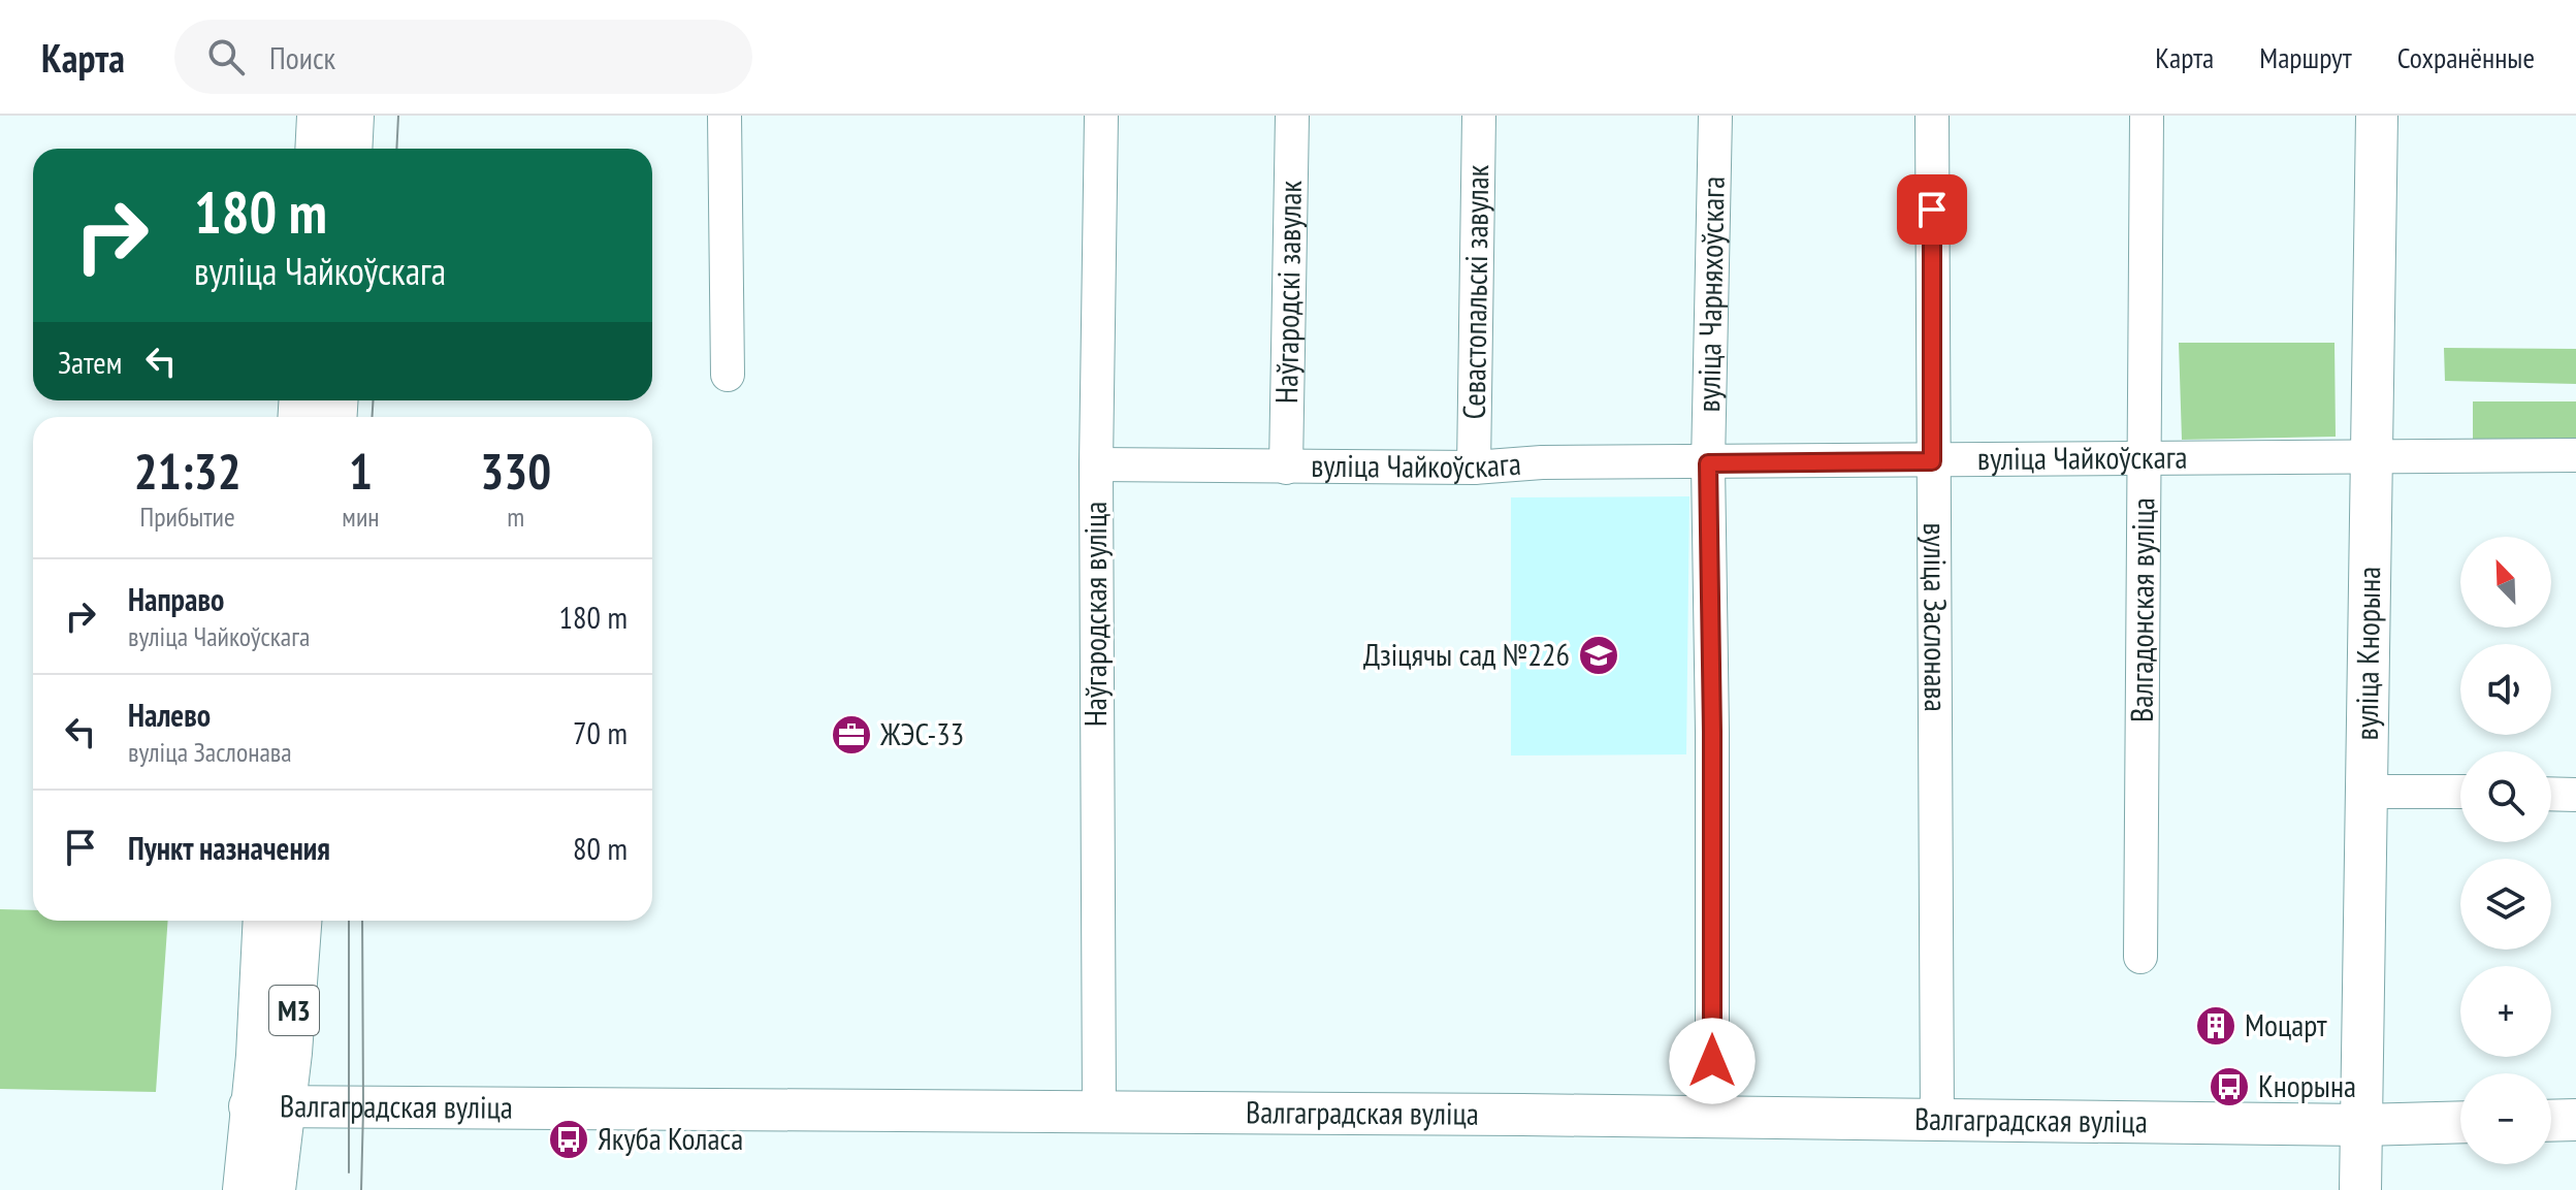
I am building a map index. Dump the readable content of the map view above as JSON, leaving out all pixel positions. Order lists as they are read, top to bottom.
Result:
{
  "streets": {
    "main road": ["вуліца Кнорына", "М3", "Валгаградская вуліца"],
    "street": [
      "Севастопальскі завулак",
      "Наўгародскі завулак",
      "вуліца Чарняхоўскага",
      "вуліца Чайкоўскага",
      "Валгадонская вуліца",
      "Наўгародская вуліца",
      "вуліца Заслонава"
    ]
  },
  "crossings": [
    ["Севастопальскі завулак", "вуліца Чайкоўскага"],
    ["Наўгародскі завулак", "вуліца Чайкоўскага"],
    ["вуліца Чарняхоўскага", "вуліца Чайкоўскага"],
    ["вуліца Чарняхоўскага", "Валгаградская вуліца"],
    ["вуліца Чайкоўскага", "Валгадонская вуліца"],
    ["вуліца Чайкоўскага", "Наўгародская вуліца"],
    ["вуліца Чайкоўскага", "вуліца Заслонава"],
    ["вуліца Чайкоўскага", "вуліца Кнорына"],
    ["Наўгародская вуліца", "Валгаградская вуліца"],
    ["вуліца Заслонава", "Валгаградская вуліца"],
    ["вуліца Кнорына", "Валгаградская вуліца"],
    ["М3", "Валгаградская вуліца"]
  ],
  "places": {
    "school or university": ["Дзіцячы сад №226"],
    "office": ["ЖЭС-33"],
    "building": ["Моцарт"],
    "bus stop": ["Кнорына", "Якуба Коласа"]
  },
  "north": "top left",
  "page": {
    "header": "Карта",
    "search": "Поиск",
    "nav": ["Карта", "Маршрут", "Сохранённые"],
    "turn": ["180 m", "вуліца Чайкоўскага"],
    "then": "Затем",
    "eta": [
      "21:32",
      "Прибытие",
      "1",
      "мин",
      "330",
      "m"
    ],
    "map_buttons": ["+", "−"],
    "list": [
      {
        "name": "Направо",
        "note": "вуліца Чайкоўскага",
        "value": "180 m"
      },
      {
        "name": "Налево",
        "note": "вуліца Заслонава",
        "value": "70 m"
      },
      {
        "name": "Пункт назначения",
        "value": "80 m"
      }
    ]
  }
}
